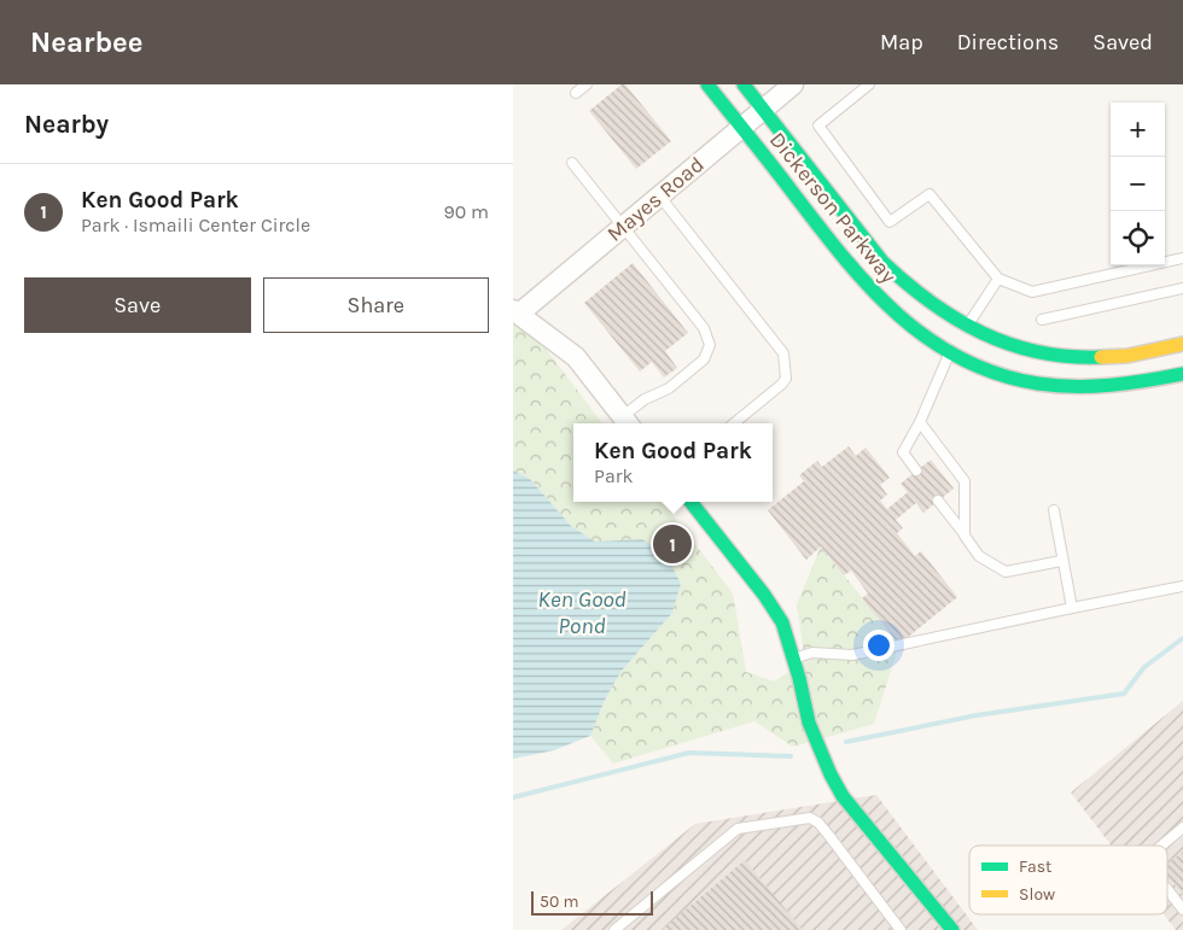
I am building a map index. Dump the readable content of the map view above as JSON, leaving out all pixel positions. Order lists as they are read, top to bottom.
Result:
{
  "streets": {
    "street": ["Mayes Road", "Dickerson Parkway"]
  },
  "crossings": [
    ["Mayes Road", "Dickerson Parkway"]
  ],
  "water": ["Ken Good Pond"],
  "legend": ["Fast", "Slow"],
  "scale_bar": "50 m",
  "page": {
    "header": "Nearbee",
    "nav": ["Map", "Directions", "Saved"],
    "heading": "Nearby",
    "map_buttons": ["+", "−"],
    "list": [
      {
        "mark": "1",
        "name": "Ken Good Park",
        "note": "Park · Ismaili Center Circle",
        "value": "90 m"
      }
    ],
    "buttons": ["Save", "Share"],
    "popup": ["Ken Good Park", "Park"],
    "pins": "1",
    "scale": "50 m"
  }
}
